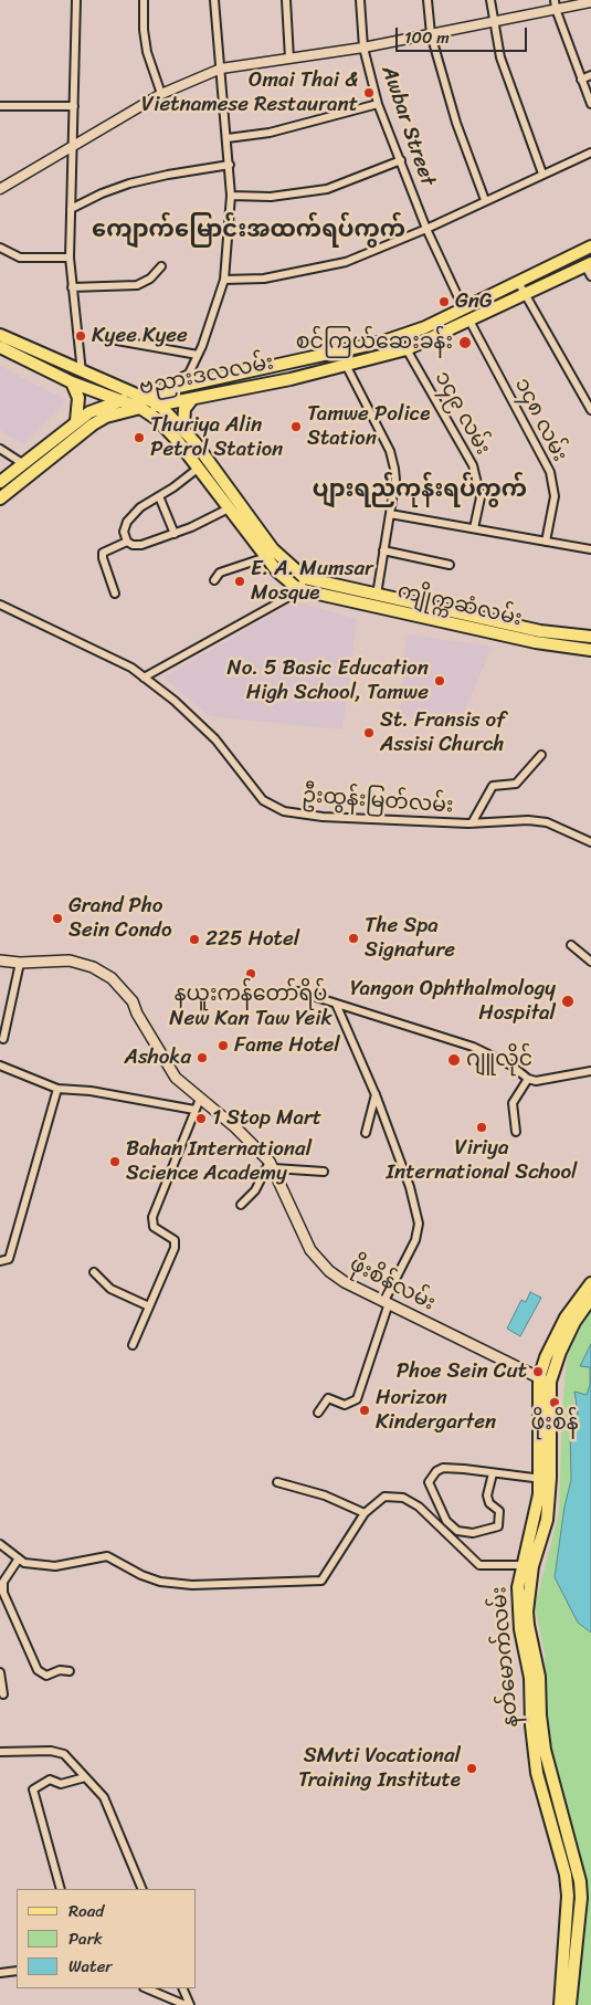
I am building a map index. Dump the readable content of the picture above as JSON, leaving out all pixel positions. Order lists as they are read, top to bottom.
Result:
{
  "streets": {
    "main road": [
      "ဗညားဒလလမ်း",
      "ကျိုက္ကဆံလမ်း",
      "ဖိုးစိန်လမ်း",
      "နတ်မောက်လမ်း"
    ],
    "street": [
      "Awbar Street",
      "၁၄၉ လမ်း",
      "၁၄၈ လမ်း",
      "ဦးထွန်းမြတ်လမ်း"
    ]
  },
  "crossings": [
    ["Awbar Street", "ဗညားဒလလမ်း"],
    ["ဗညားဒလလမ်း", "၁၄၉ လမ်း"],
    ["ဗညားဒလလမ်း", "၁၄၈ လမ်း"],
    ["ဗညားဒလလမ်း", "ကျိုက္ကဆံလမ်း"],
    ["ဖိုးစိန်လမ်း", "နတ်မောက်လမ်း"]
  ],
  "districts": ["ကျောက်မြောင်းအထက်ရပ်ကွက်", "ပျားရည်ကုန်းရပ်ကွက်"],
  "places": [
    "Omai Thai & Vietnamese Restaurant",
    "GnG",
    "Kyee Kyee",
    "စင်ကြယ်ဆေးခန်း",
    "Tamwe Police Station",
    "Thuriya Alin Petrol Station",
    "E. A. Mumsar Mosque",
    "No. 5 Basic Education High School, Tamwe",
    "St. Fransis of Assisi Church",
    "Grand Pho Sein Condo",
    "The Spa Signature",
    "225 Hotel",
    "နယူးကန်တော်ရိပ် New Kan Taw Yeik",
    "Yangon Ophthalmology Hospital",
    "Fame Hotel",
    "Ashoka",
    "ဂျူလိုင်",
    "1 Stop Mart",
    "Viriya International School",
    "Bahan International Science Academy",
    "Phoe Sein Cut",
    "ဖိုးစိန်",
    "Horizon Kindergarten",
    "SMvti Vocational Training Institute"
  ],
  "legend": ["Road", "Park", "Water"],
  "scale_bar": "100 m"
}
